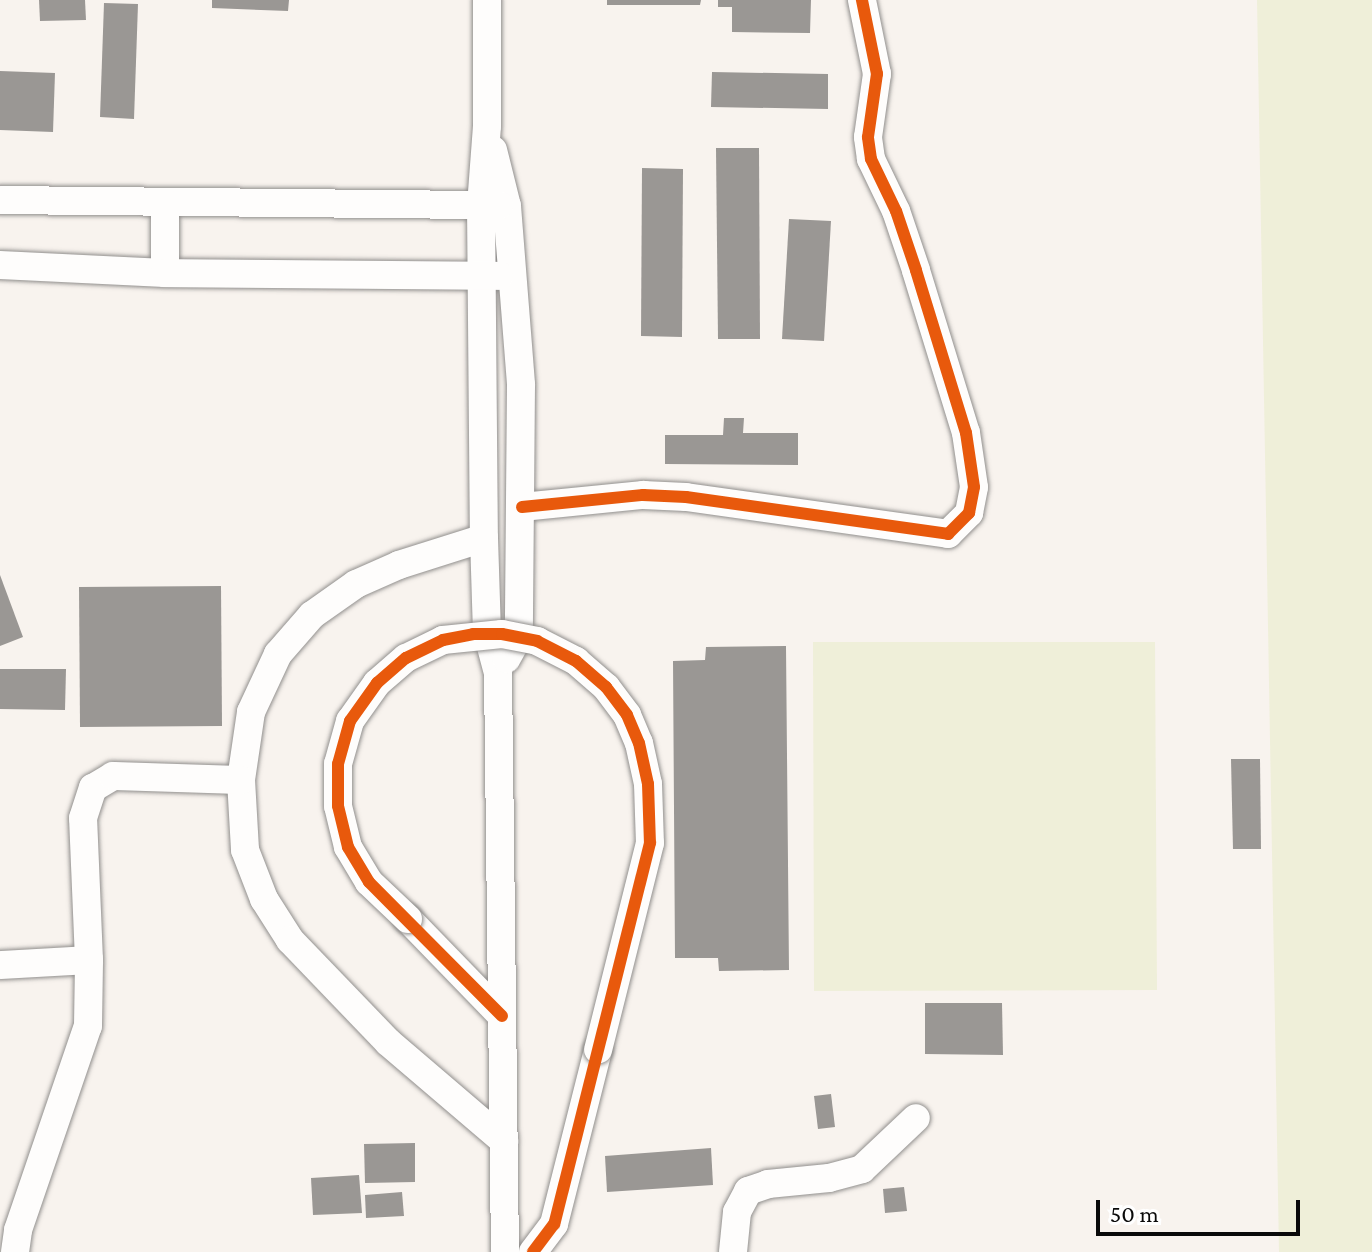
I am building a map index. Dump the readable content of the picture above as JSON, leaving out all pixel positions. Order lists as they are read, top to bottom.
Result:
{
  "scale_bar": "50 m"
}
